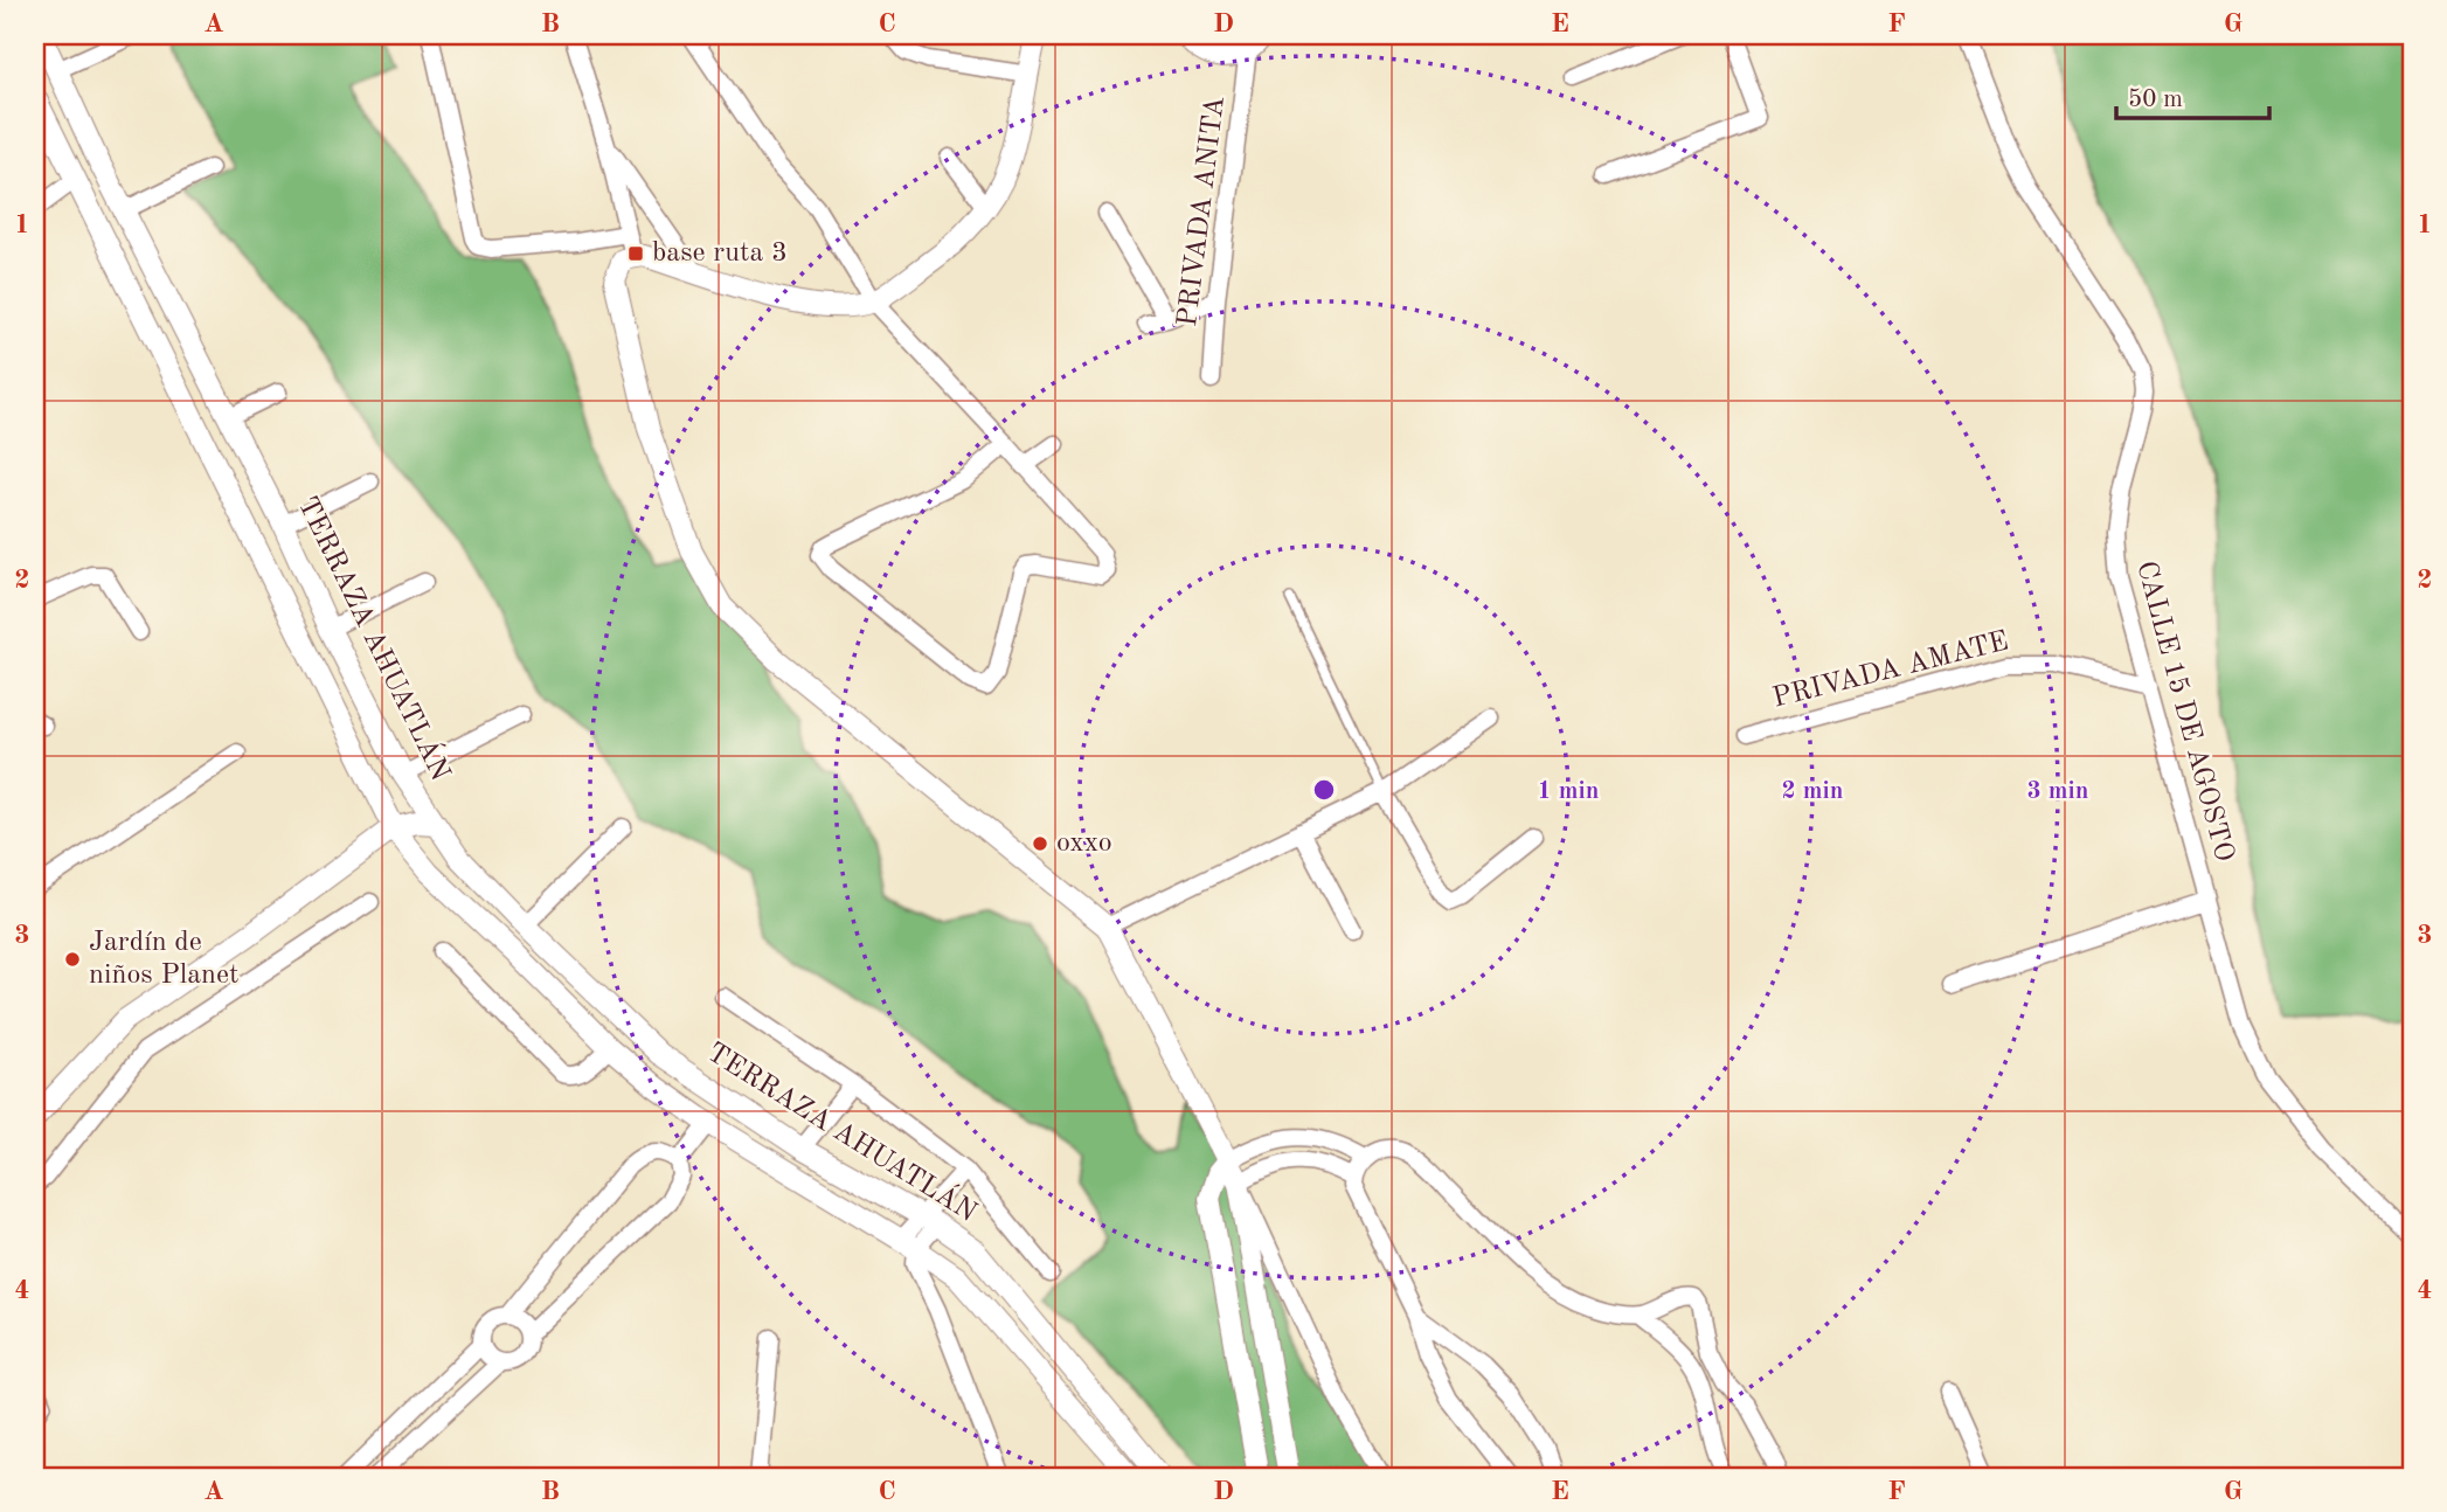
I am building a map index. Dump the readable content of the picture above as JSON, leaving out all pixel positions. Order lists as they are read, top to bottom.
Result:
{
  "streets": {
    "street": [
      "PRIVADA ANITA",
      "TERRAZA AHUATLÁN",
      "PRIVADA AMATE",
      "CALLE 15 DE AGOSTO"
    ]
  },
  "crossings": [
    ["PRIVADA AMATE", "CALLE 15 DE AGOSTO"]
  ],
  "places": {
    "transit": ["base ruta 3"],
    "other": ["oxxo", "Jardín de niños Planet"]
  },
  "scale_bar": "50 m",
  "grid": {
    "columns": [
      "A",
      "B",
      "C",
      "D",
      "E",
      "F",
      "G"
    ],
    "rows": [
      "1",
      "2",
      "3",
      "4"
    ]
  },
  "rings": ["1 min", "2 min", "3 min"]
}
